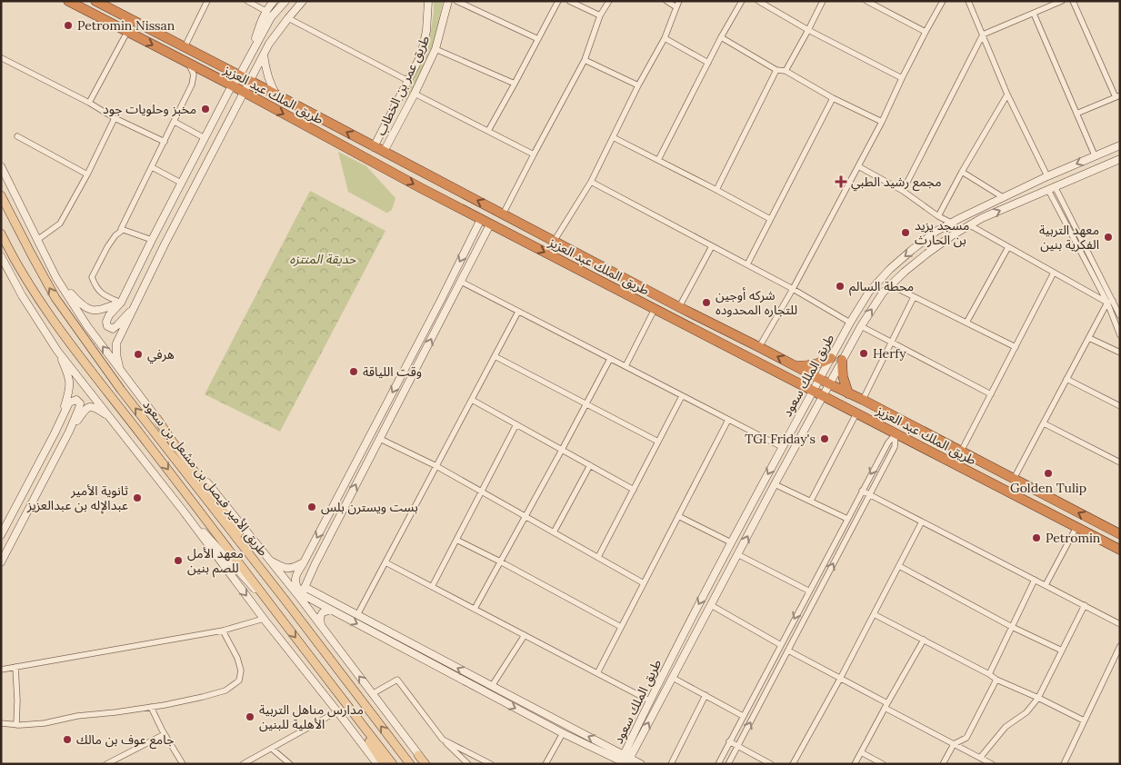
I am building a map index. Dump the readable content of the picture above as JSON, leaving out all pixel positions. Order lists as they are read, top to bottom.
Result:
{
  "streets": {
    "highway": ["طريق الملك عبد العزيز"],
    "main road": ["طريق عمر بن الخطاب", "طريق الملك سعود", "طريق الأمير فيصل بن مشعل بن سعود"]
  },
  "crossings": [
    ["طريق عمر بن الخطاب", "طريق الملك عبد العزيز"],
    ["طريق الملك عبد العزيز", "طريق الملك سعود"]
  ],
  "parks": ["حديقة المنتزه"],
  "places": {
    "other": [
      "Petromin Nissan",
      "مخبز وحلويات جود",
      "مسجد يزيد بن الحارث",
      "معهد التربية الفكرية بنين",
      "محطة السالم",
      "شركه أوجين للتجاره المحدوده",
      "Herfy",
      "هرفي",
      "وقت اللياقة",
      "TGI Friday's",
      "Golden Tulip",
      "ثانوية الأمير عبدالإله بن عبدالعزيز",
      "بست ويسترن بلس",
      "Petromin",
      "معهد الأمل للصم بنين",
      "مدارس مناهل التربية الأهلية للبنين",
      "جامع عوف بن مالك"
    ],
    "health": ["مجمع رشيد الطبي"]
  }
}
